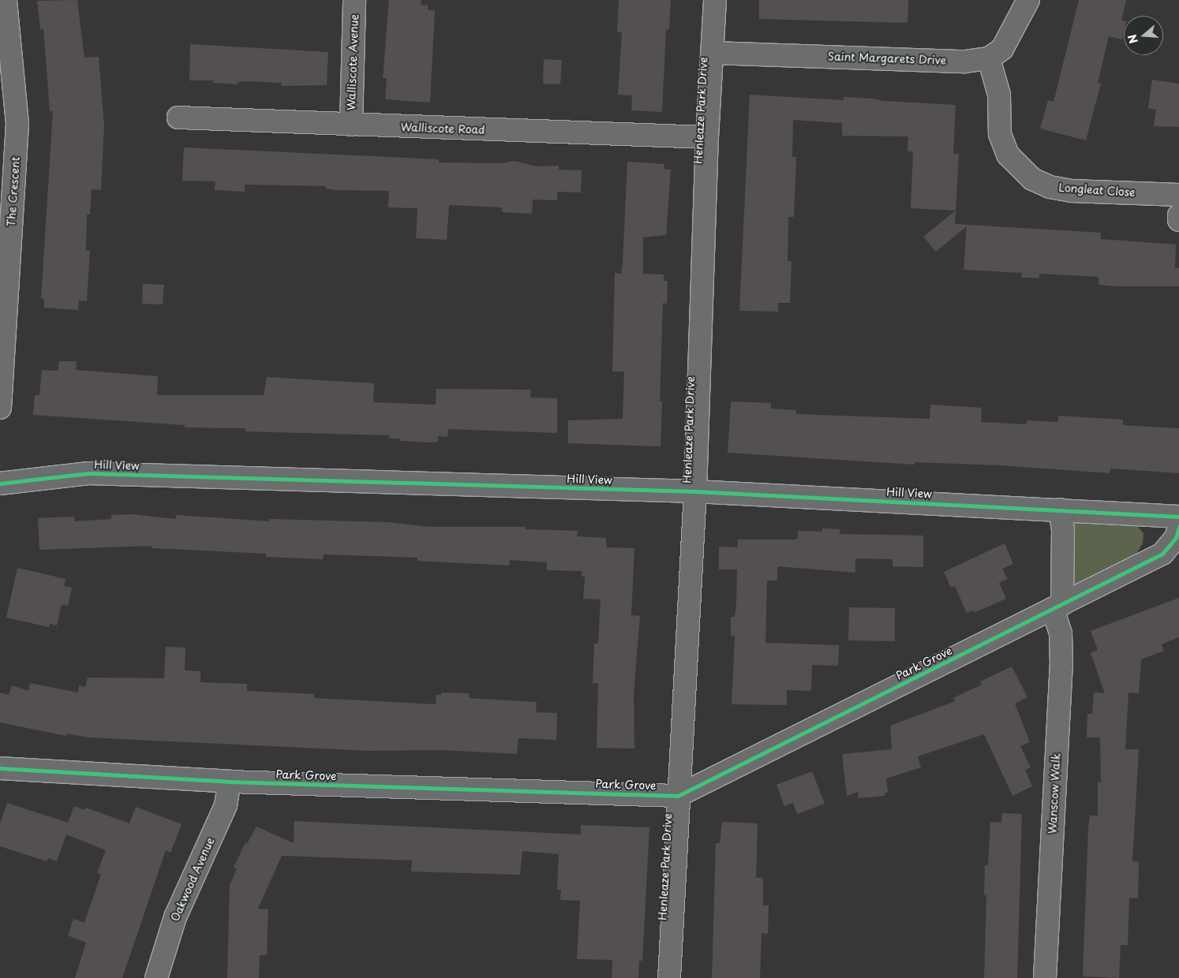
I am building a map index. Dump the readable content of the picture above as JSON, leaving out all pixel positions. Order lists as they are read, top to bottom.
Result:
{
  "streets": {
    "street": [
      "Saint Margarets Drive",
      "Walliscote Avenue",
      "Henleaze Park Drive",
      "Walliscote Road",
      "Longleat Close",
      "The Crescent",
      "Hill View",
      "Park Grove",
      "Wanscow Walk",
      "Oakwood Avenue"
    ]
  },
  "crossings": [
    ["Saint Margarets Drive", "Henleaze Park Drive"],
    ["Saint Margarets Drive", "Longleat Close"],
    ["Walliscote Avenue", "Walliscote Road"],
    ["Henleaze Park Drive", "Walliscote Road"],
    ["Henleaze Park Drive", "Hill View"],
    ["Henleaze Park Drive", "Park Grove"],
    ["Park Grove", "Wanscow Walk"],
    ["Park Grove", "Oakwood Avenue"]
  ],
  "north": "left"
}
